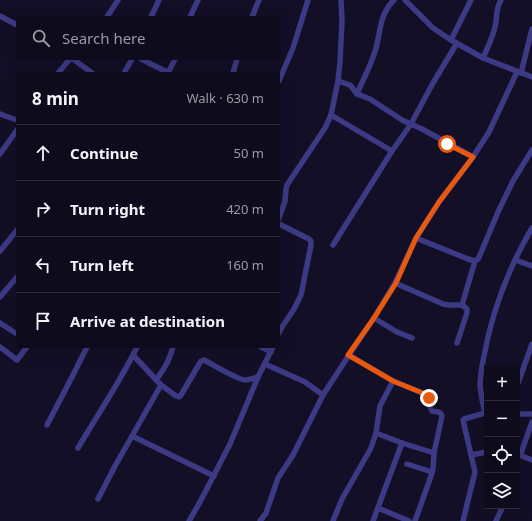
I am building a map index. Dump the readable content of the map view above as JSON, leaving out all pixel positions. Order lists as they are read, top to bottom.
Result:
{
  "page": {
    "search": "Search here",
    "heading": ["8 min", "Walk · 630 m"],
    "list": [
      ["Continue", "50 m"],
      ["Turn right", "420 m"],
      ["Turn left", "160 m"],
      "Arrive at destination"
    ],
    "map_buttons": ["+", "−"]
  }
}
